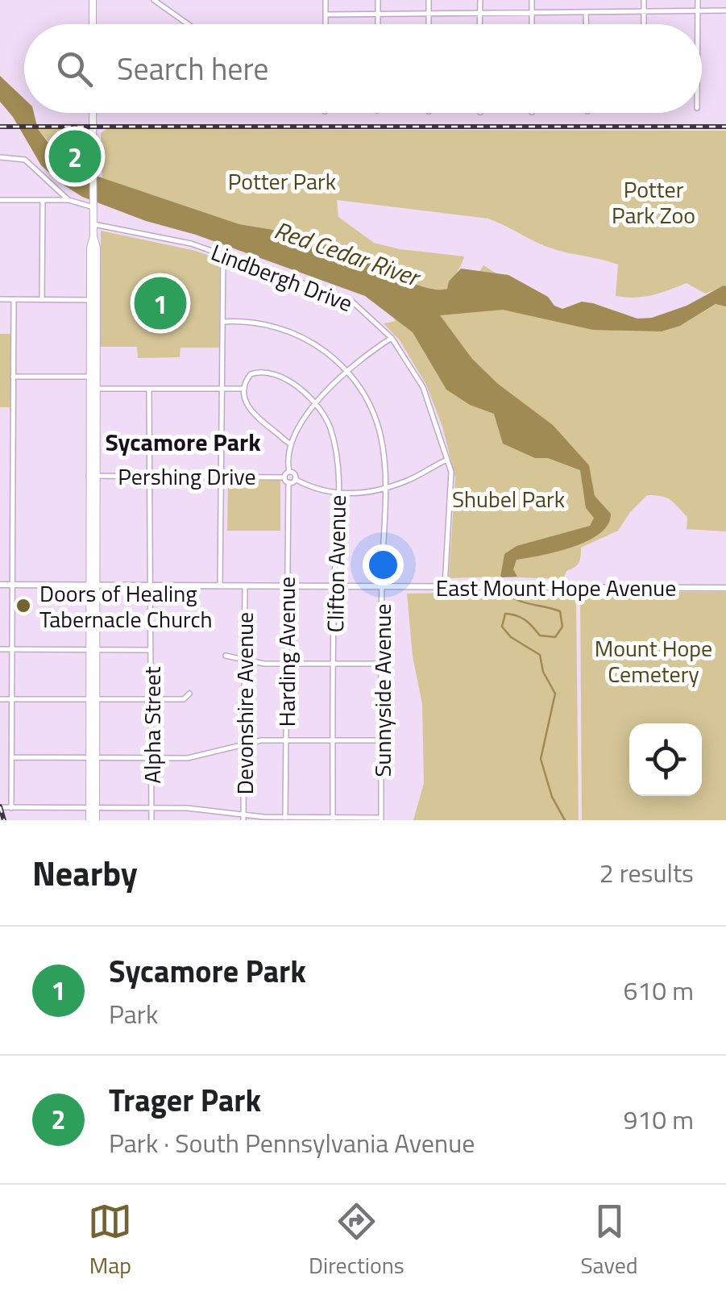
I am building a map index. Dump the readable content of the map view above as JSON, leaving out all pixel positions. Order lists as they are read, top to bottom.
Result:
{
  "streets": {
    "street": [
      "Lindbergh Drive",
      "Pershing Drive",
      "Clifton Avenue",
      "East Mount Hope Avenue",
      "Harding Avenue",
      "Sunnyside Avenue",
      "Devonshire Avenue",
      "Alpha Street"
    ]
  },
  "crossings": [
    ["Lindbergh Drive", "East Mount Hope Avenue"],
    ["Pershing Drive", "Alpha Street"],
    ["Clifton Avenue", "East Mount Hope Avenue"],
    ["East Mount Hope Avenue", "Harding Avenue"],
    ["East Mount Hope Avenue", "Sunnyside Avenue"],
    ["East Mount Hope Avenue", "Devonshire Avenue"],
    ["East Mount Hope Avenue", "Alpha Street"]
  ],
  "districts": ["Sycamore Park"],
  "water": ["Red Cedar River"],
  "parks": [
    "Potter Park",
    "Potter Park Zoo",
    "Shubel Park",
    "Mount Hope Cemetery"
  ],
  "places": ["Doors of Healing Tabernacle Church"],
  "page": {
    "search": "Search here",
    "pins": ["2", "1"],
    "heading": ["Nearby", "2 results"],
    "list": [
      {
        "mark": "1",
        "name": "Sycamore Park",
        "note": "Park",
        "value": "610 m"
      },
      {
        "mark": "2",
        "name": "Trager Park",
        "note": "Park · South Pennsylvania Avenue",
        "value": "910 m"
      }
    ],
    "nav": ["Map", "Directions", "Saved"]
  }
}
